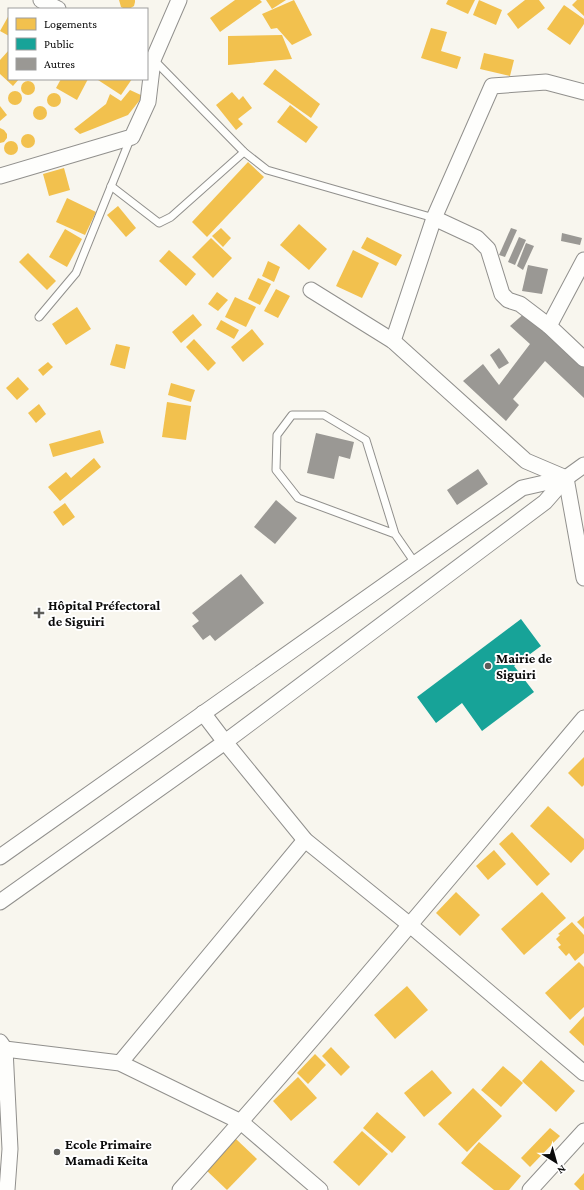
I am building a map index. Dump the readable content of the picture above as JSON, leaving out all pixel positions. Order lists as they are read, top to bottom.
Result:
{
  "places": {
    "health": ["Hôpital Préfectoral de Siguiri"],
    "other": ["Mairie de Siguiri", "Ecole Primaire Mamadi Keita"]
  },
  "legend": ["Logements", "Public", "Autres"],
  "north": "bottom right"
}
